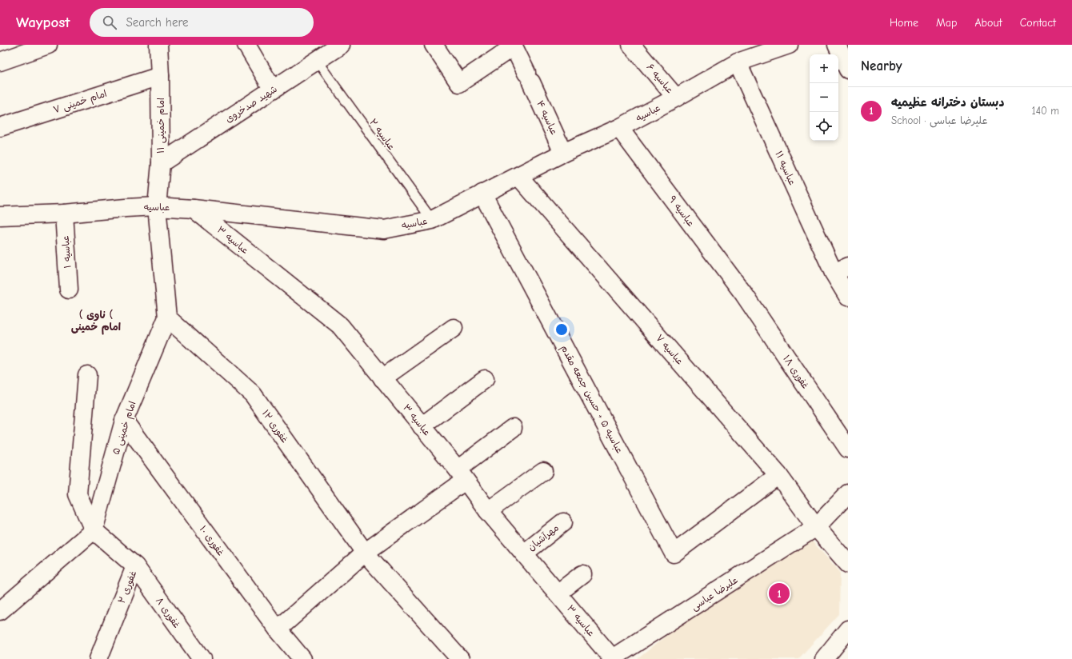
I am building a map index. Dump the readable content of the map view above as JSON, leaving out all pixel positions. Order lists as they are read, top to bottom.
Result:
{
  "streets": {
    "street": [
      "عباسیه ۶",
      "امام خمینی ۷",
      "شهید صدخروی",
      "عباسیه",
      "عباسیه ۴",
      "امام خمینی ۱۱",
      "عباسیه ۱۱",
      "عباسیه ۹",
      "عباسیه ۳",
      "عباسیه ۱",
      "عباسیه ۷",
      "غفوری ۱۸",
      "عباسیه ۵ + حسین جمعه مقدم",
      "غفوری ۱۲",
      "امام خمینی ۵",
      "مهرآشیان",
      "غفوری ۱۰",
      "غفوری ۲",
      "علیرضا عباسی",
      "غفوری ۸"
    ],
    "lane": ["عباسیه ۲"]
  },
  "crossings": [
    ["عباسیه ۶", "عباسیه"],
    ["امام خمینی ۷", "امام خمینی ۱۱"],
    ["شهید صدخروی", "امام خمینی ۱۱"],
    ["شهید صدخروی", "عباسیه ۲"],
    ["عباسیه", "عباسیه ۴"],
    ["عباسیه", "امام خمینی ۱۱"],
    ["عباسیه", "عباسیه ۲"],
    ["عباسیه", "عباسیه ۱۱"],
    ["عباسیه", "عباسیه ۹"],
    ["عباسیه", "عباسیه ۳"],
    ["عباسیه", "عباسیه ۱"],
    ["عباسیه", "عباسیه ۷"],
    ["عباسیه", "عباسیه ۵ + حسین جمعه مقدم"],
    ["عباسیه", "امام خمینی ۵"],
    ["امام خمینی ۱۱", "امام خمینی ۵"],
    ["عباسیه ۹", "غفوری ۱۸"],
    ["عباسیه ۳", "مهرآشیان"],
    ["عباسیه ۳", "علیرضا عباسی"],
    ["عباسیه ۷", "عباسیه ۵ + حسین جمعه مقدم"],
    ["عباسیه ۷", "علیرضا عباسی"],
    ["غفوری ۱۲", "امام خمینی ۵"],
    ["امام خمینی ۵", "غفوری ۱۰"],
    ["امام خمینی ۵", "غفوری ۲"],
    ["غفوری ۲", "غفوری ۸"]
  ],
  "districts": ["( ناوی ( امام خمینی"],
  "page": {
    "header": "Waypost",
    "search": "Search here",
    "nav": [
      "Home",
      "Map",
      "About",
      "Contact"
    ],
    "heading": "Nearby",
    "map_buttons": ["+", "−"],
    "list": [
      {
        "mark": "1",
        "name": "دبستان دخترانه عظیمیه",
        "note": "School · علیرضا عباسی",
        "value": "140 m"
      }
    ],
    "pins": "1"
  }
}
